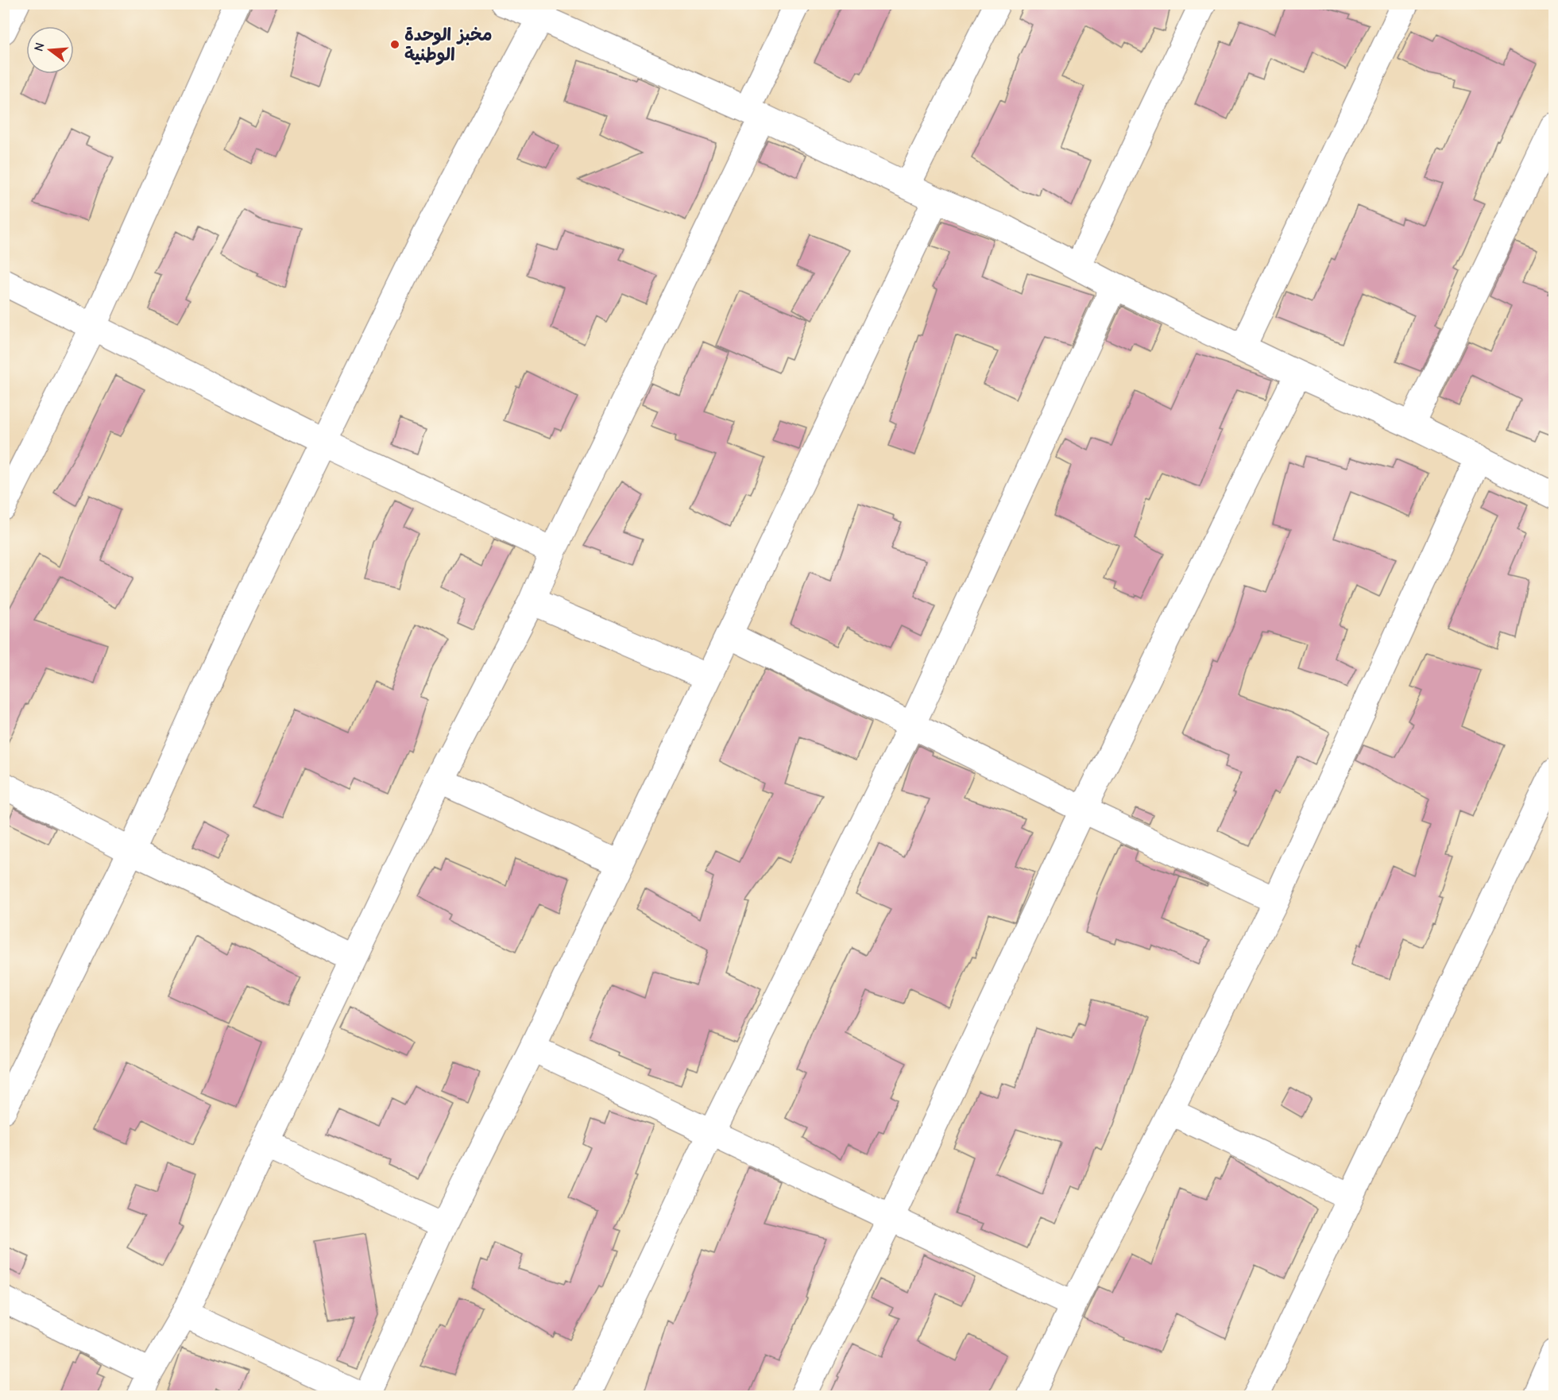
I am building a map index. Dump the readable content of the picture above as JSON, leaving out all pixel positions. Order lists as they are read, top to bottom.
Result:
{
  "places": ["مخبز الوحدة الوطنية"],
  "north": "left"
}
